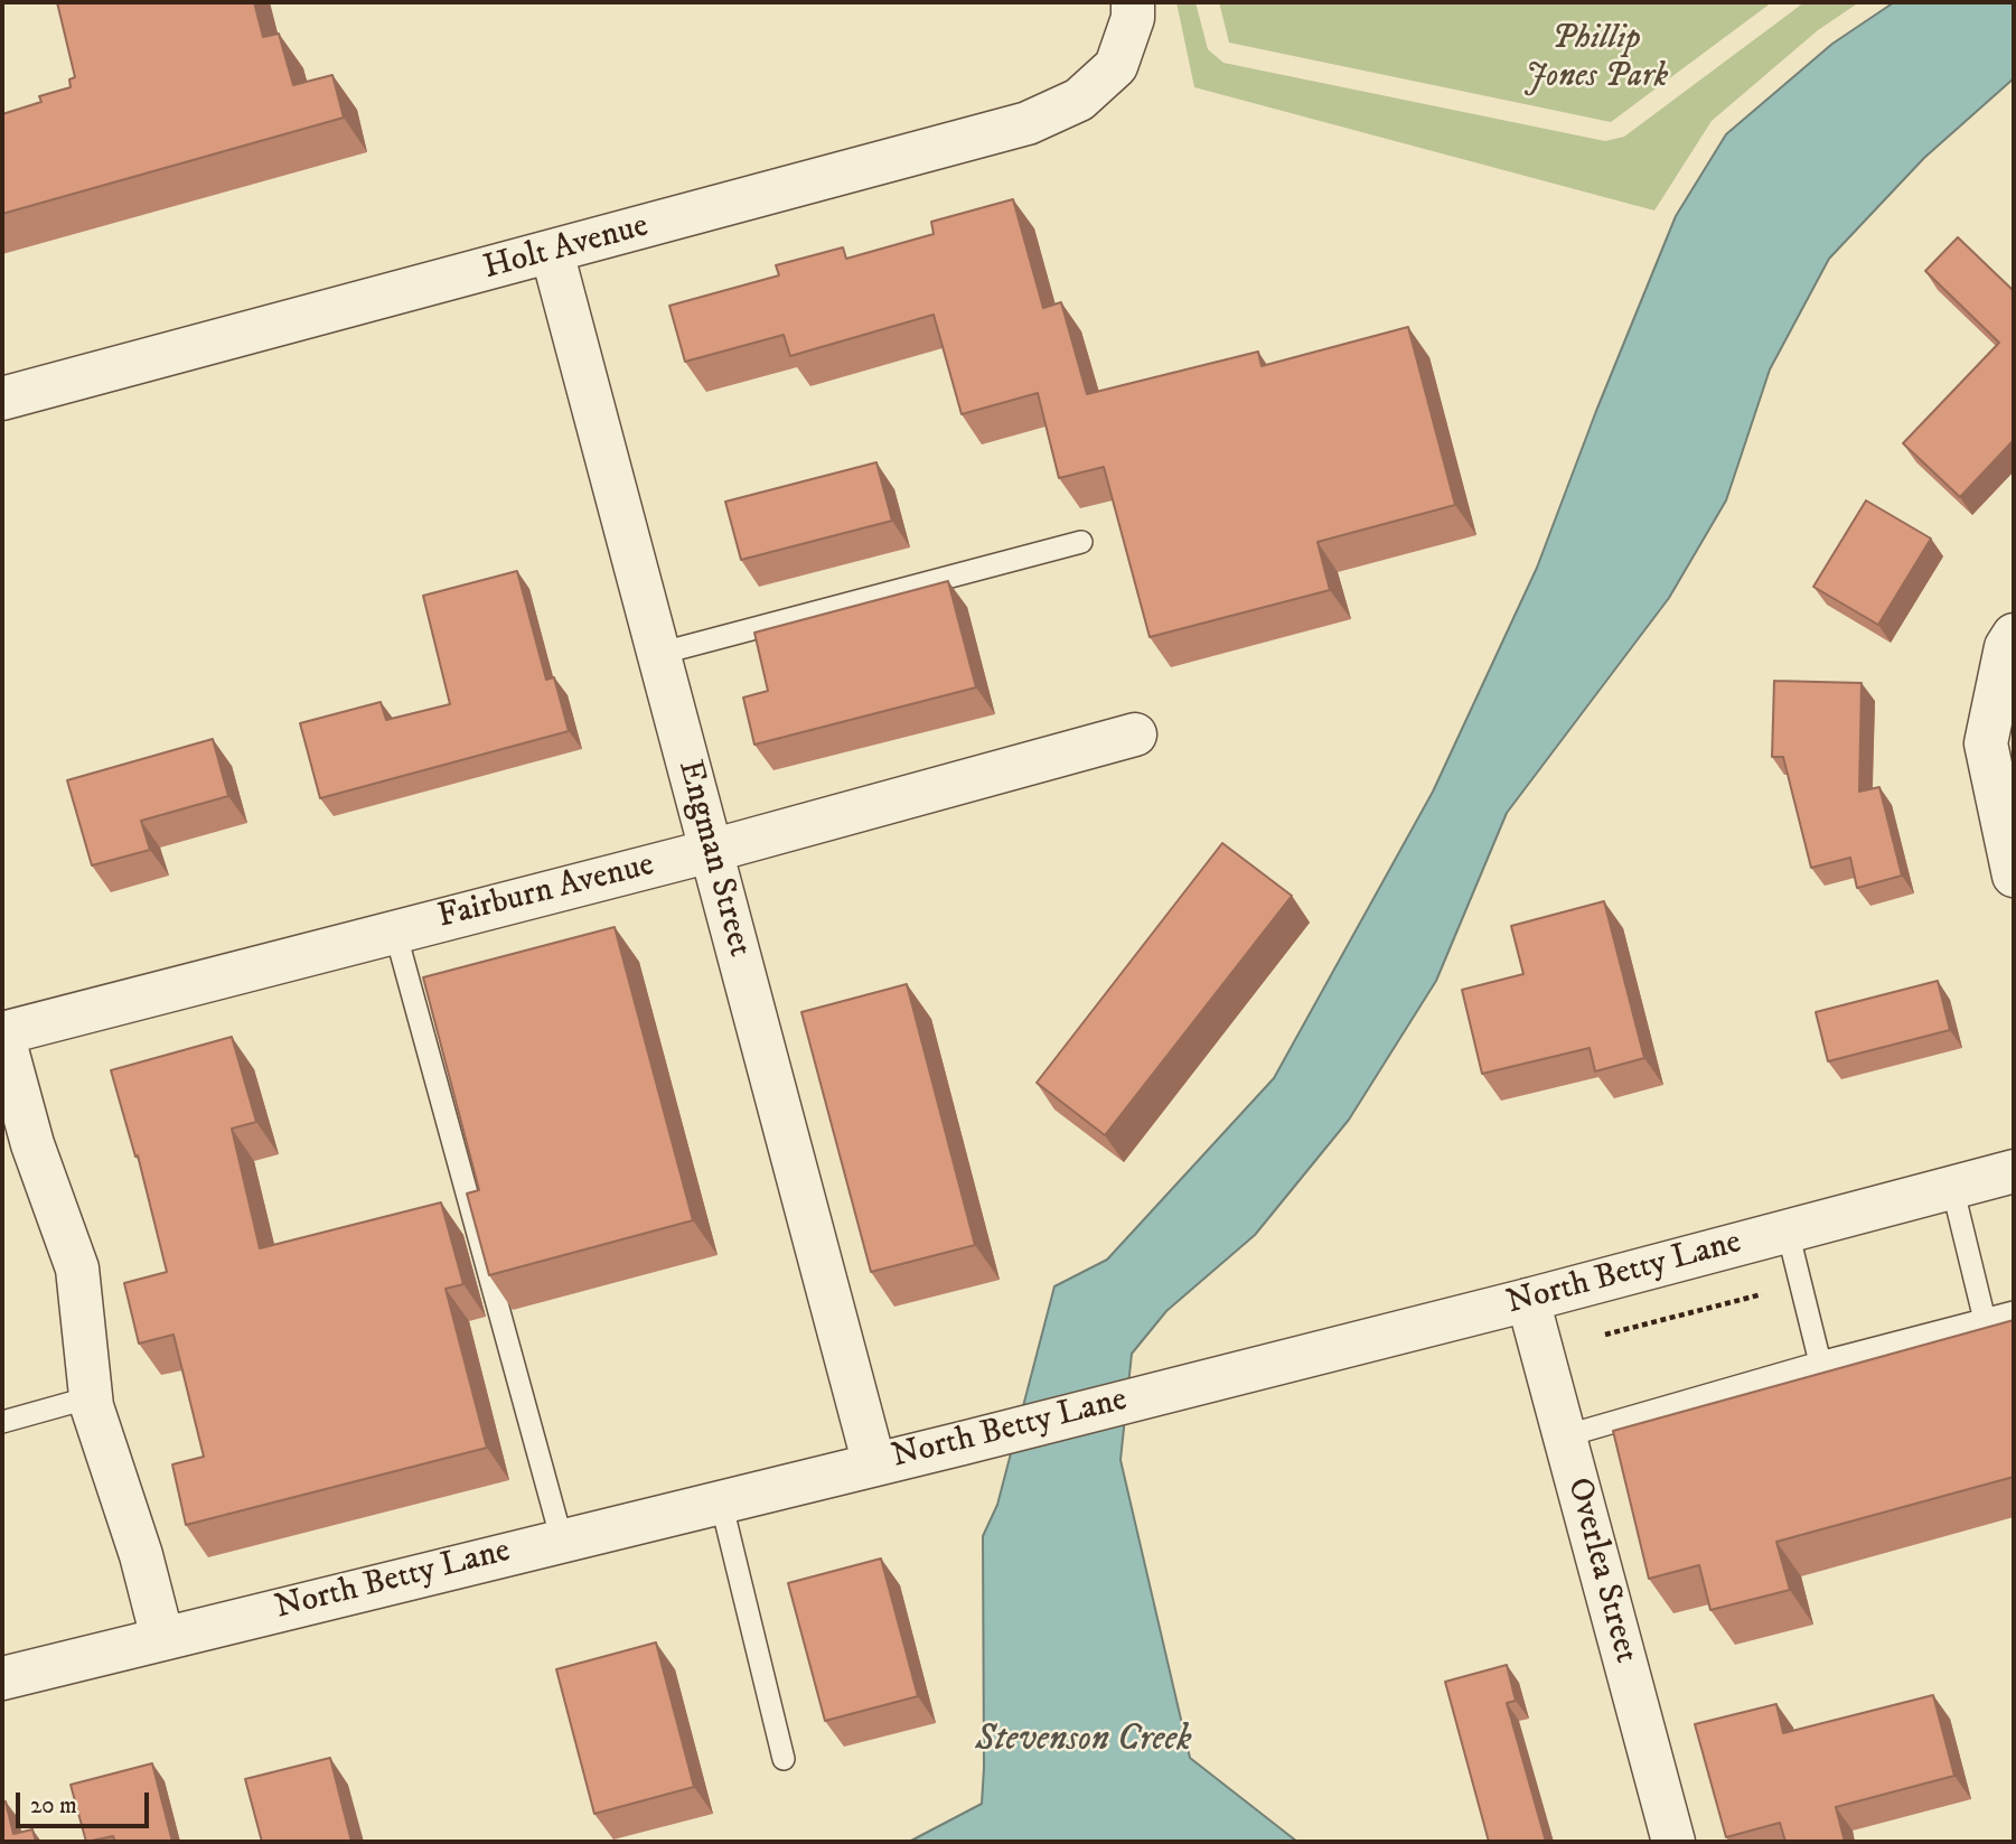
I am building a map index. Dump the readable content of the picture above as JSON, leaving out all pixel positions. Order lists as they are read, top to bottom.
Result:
{
  "streets": {
    "street": [
      "Holt Avenue",
      "Engman Street",
      "Fairburn Avenue",
      "North Betty Lane",
      "Overlea Street"
    ]
  },
  "crossings": [
    ["Holt Avenue", "Engman Street"],
    ["Engman Street", "Fairburn Avenue"],
    ["Engman Street", "North Betty Lane"],
    ["North Betty Lane", "Overlea Street"]
  ],
  "water": ["Stevenson Creek"],
  "parks": ["Phillip Jones Park"],
  "scale_bar": "20 m"
}
